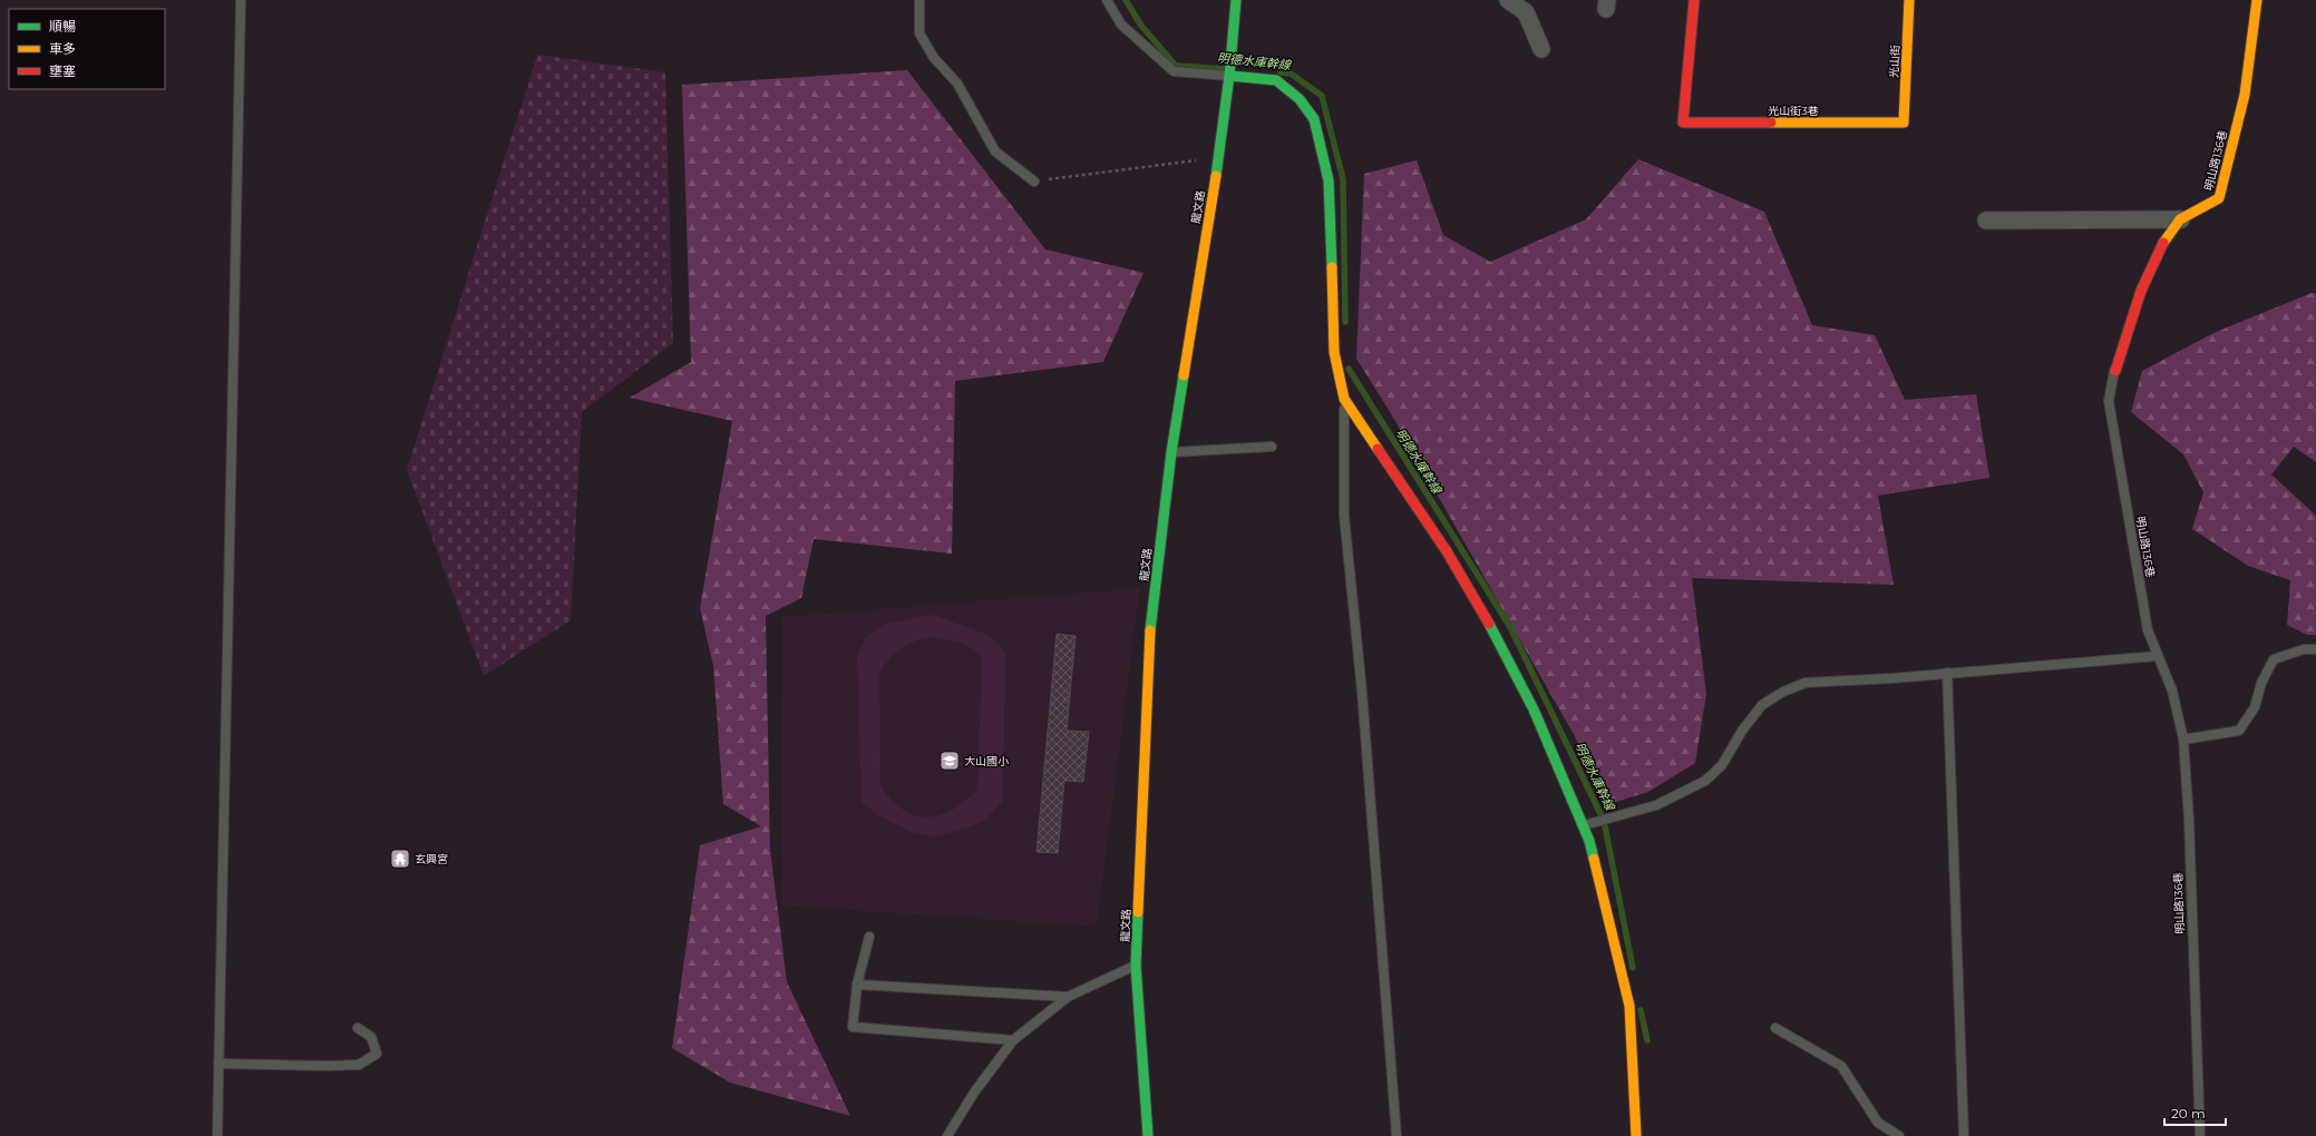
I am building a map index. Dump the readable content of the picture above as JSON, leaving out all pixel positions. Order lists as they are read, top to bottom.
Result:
{
  "streets": {
    "street": [
      "光山街",
      "光山街3巷",
      "明山路136巷",
      "龍文路"
    ]
  },
  "crossings": [
    ["光山街", "光山街3巷"]
  ],
  "water": ["明德水庫幹線"],
  "places": {
    "school or university": ["大山國小"],
    "temple": ["玄興宮"]
  },
  "legend": ["順暢", "車多", "壅塞"],
  "scale_bar": "20 m"
}
